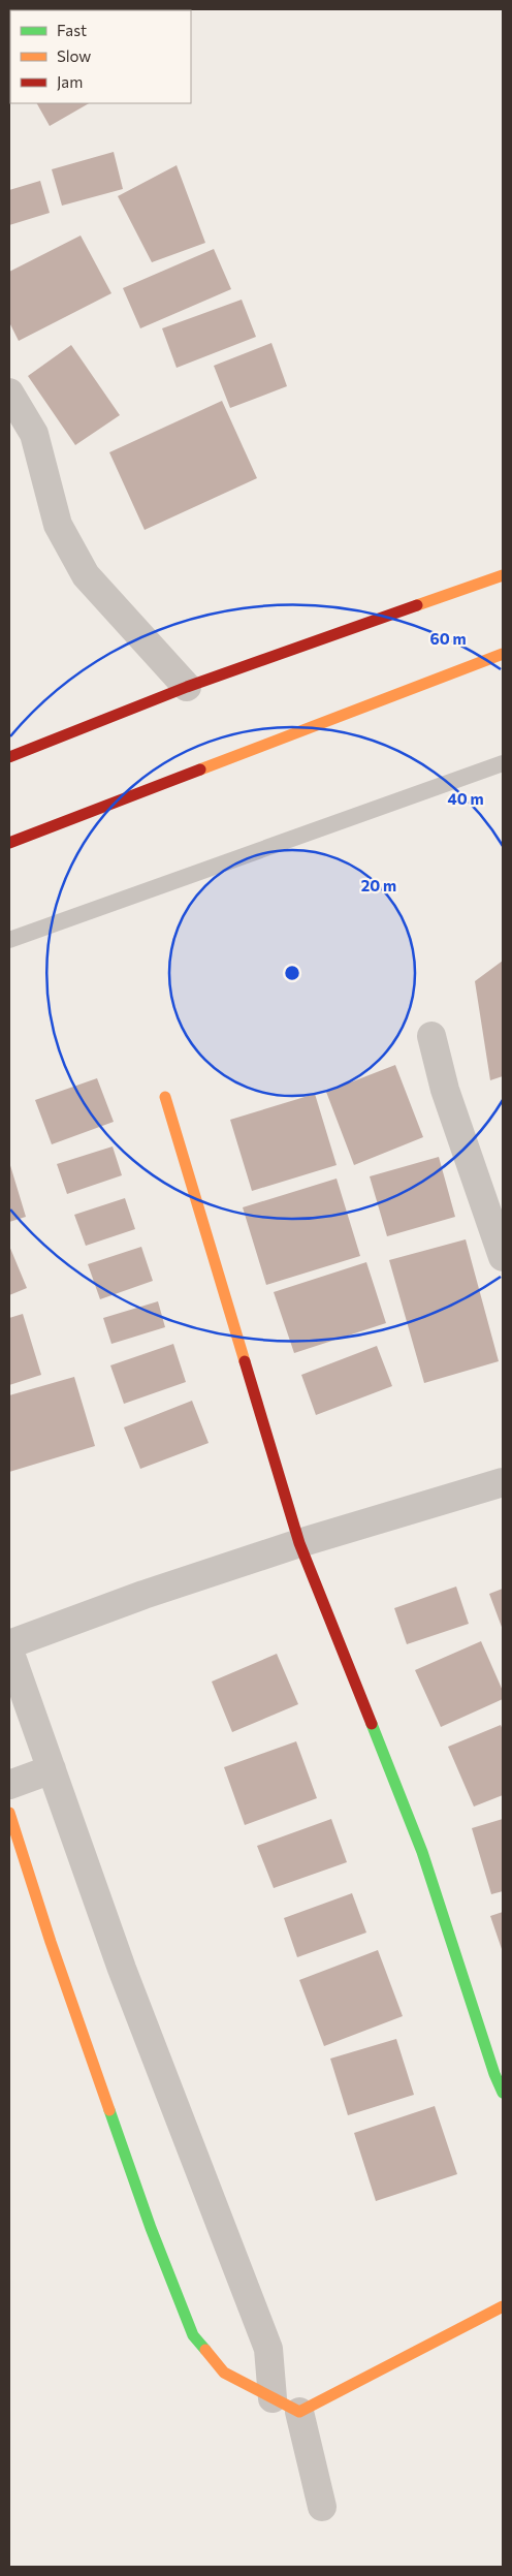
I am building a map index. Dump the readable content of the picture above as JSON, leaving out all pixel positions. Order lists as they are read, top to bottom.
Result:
{
  "legend": ["Fast", "Slow", "Jam"],
  "rings": ["60 m", "40 m", "20 m"]
}
